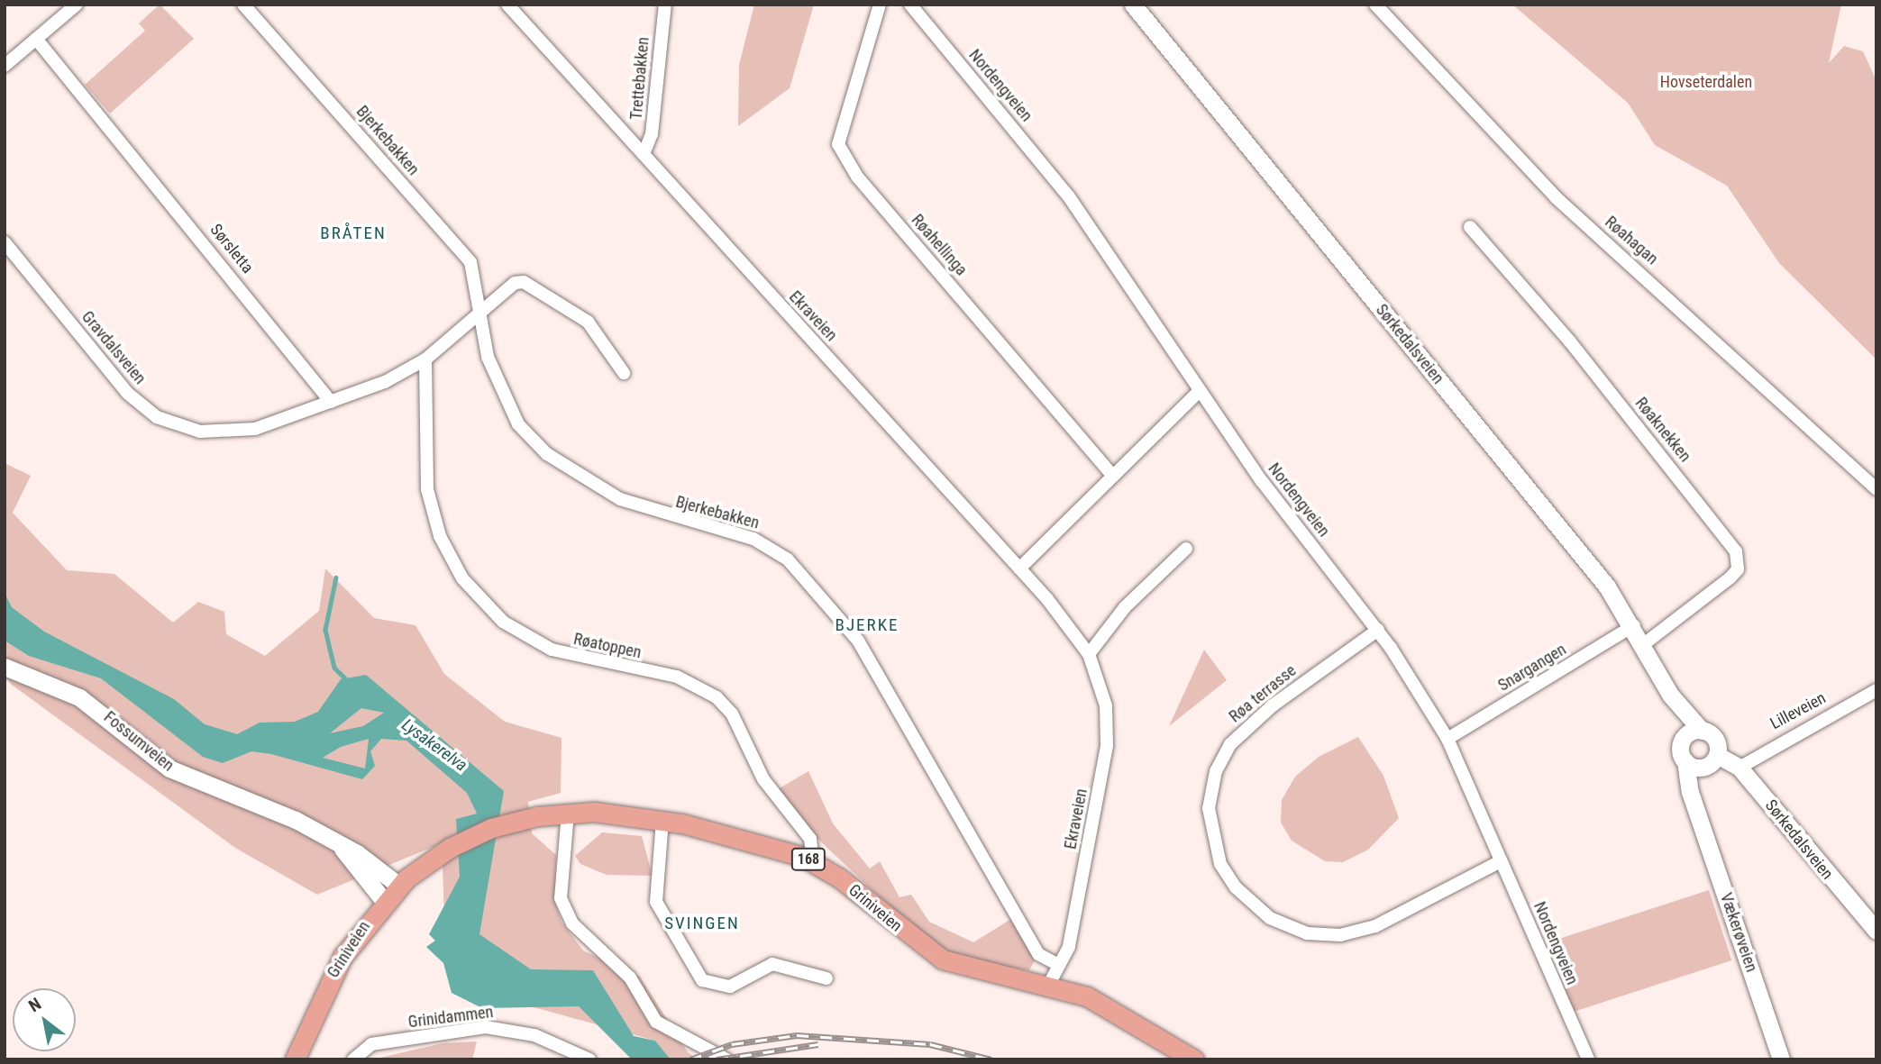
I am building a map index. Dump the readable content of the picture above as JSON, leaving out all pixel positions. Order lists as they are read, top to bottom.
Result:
{
  "streets": {
    "main road": [
      "Sørkedalsveien",
      "Fossumveien",
      "168",
      "Griniveien",
      "Vækerøveien"
    ],
    "street": [
      "Trettebakken",
      "Nordengveien",
      "Bjerkebakken",
      "Røahagan",
      "Røahellinga",
      "Sørsletta",
      "Ekraveien",
      "Gravdalsveien",
      "Røaknekken",
      "Røatoppen",
      "Snargangen",
      "Røa terrasse",
      "Lilleveien",
      "Grinidammen"
    ]
  },
  "crossings": [
    ["Trettebakken", "Ekraveien"],
    ["Nordengveien", "Snargangen"],
    ["Nordengveien", "Røa terrasse"],
    ["Bjerkebakken", "Ekraveien"],
    ["Sørsletta", "Gravdalsveien"],
    ["Ekraveien", "Griniveien"],
    ["Sørkedalsveien", "Røaknekken"],
    ["Sørkedalsveien", "Snargangen"],
    ["Sørkedalsveien", "Lilleveien"],
    ["Sørkedalsveien", "Vækerøveien"],
    ["Røatoppen", "Griniveien"],
    ["Fossumveien", "Griniveien"]
  ],
  "districts": ["BRÅTEN", "BJERKE", "SVINGEN"],
  "water": ["Lysakerelva"],
  "parks": ["Hovseterdalen"],
  "north": "top left"
}
